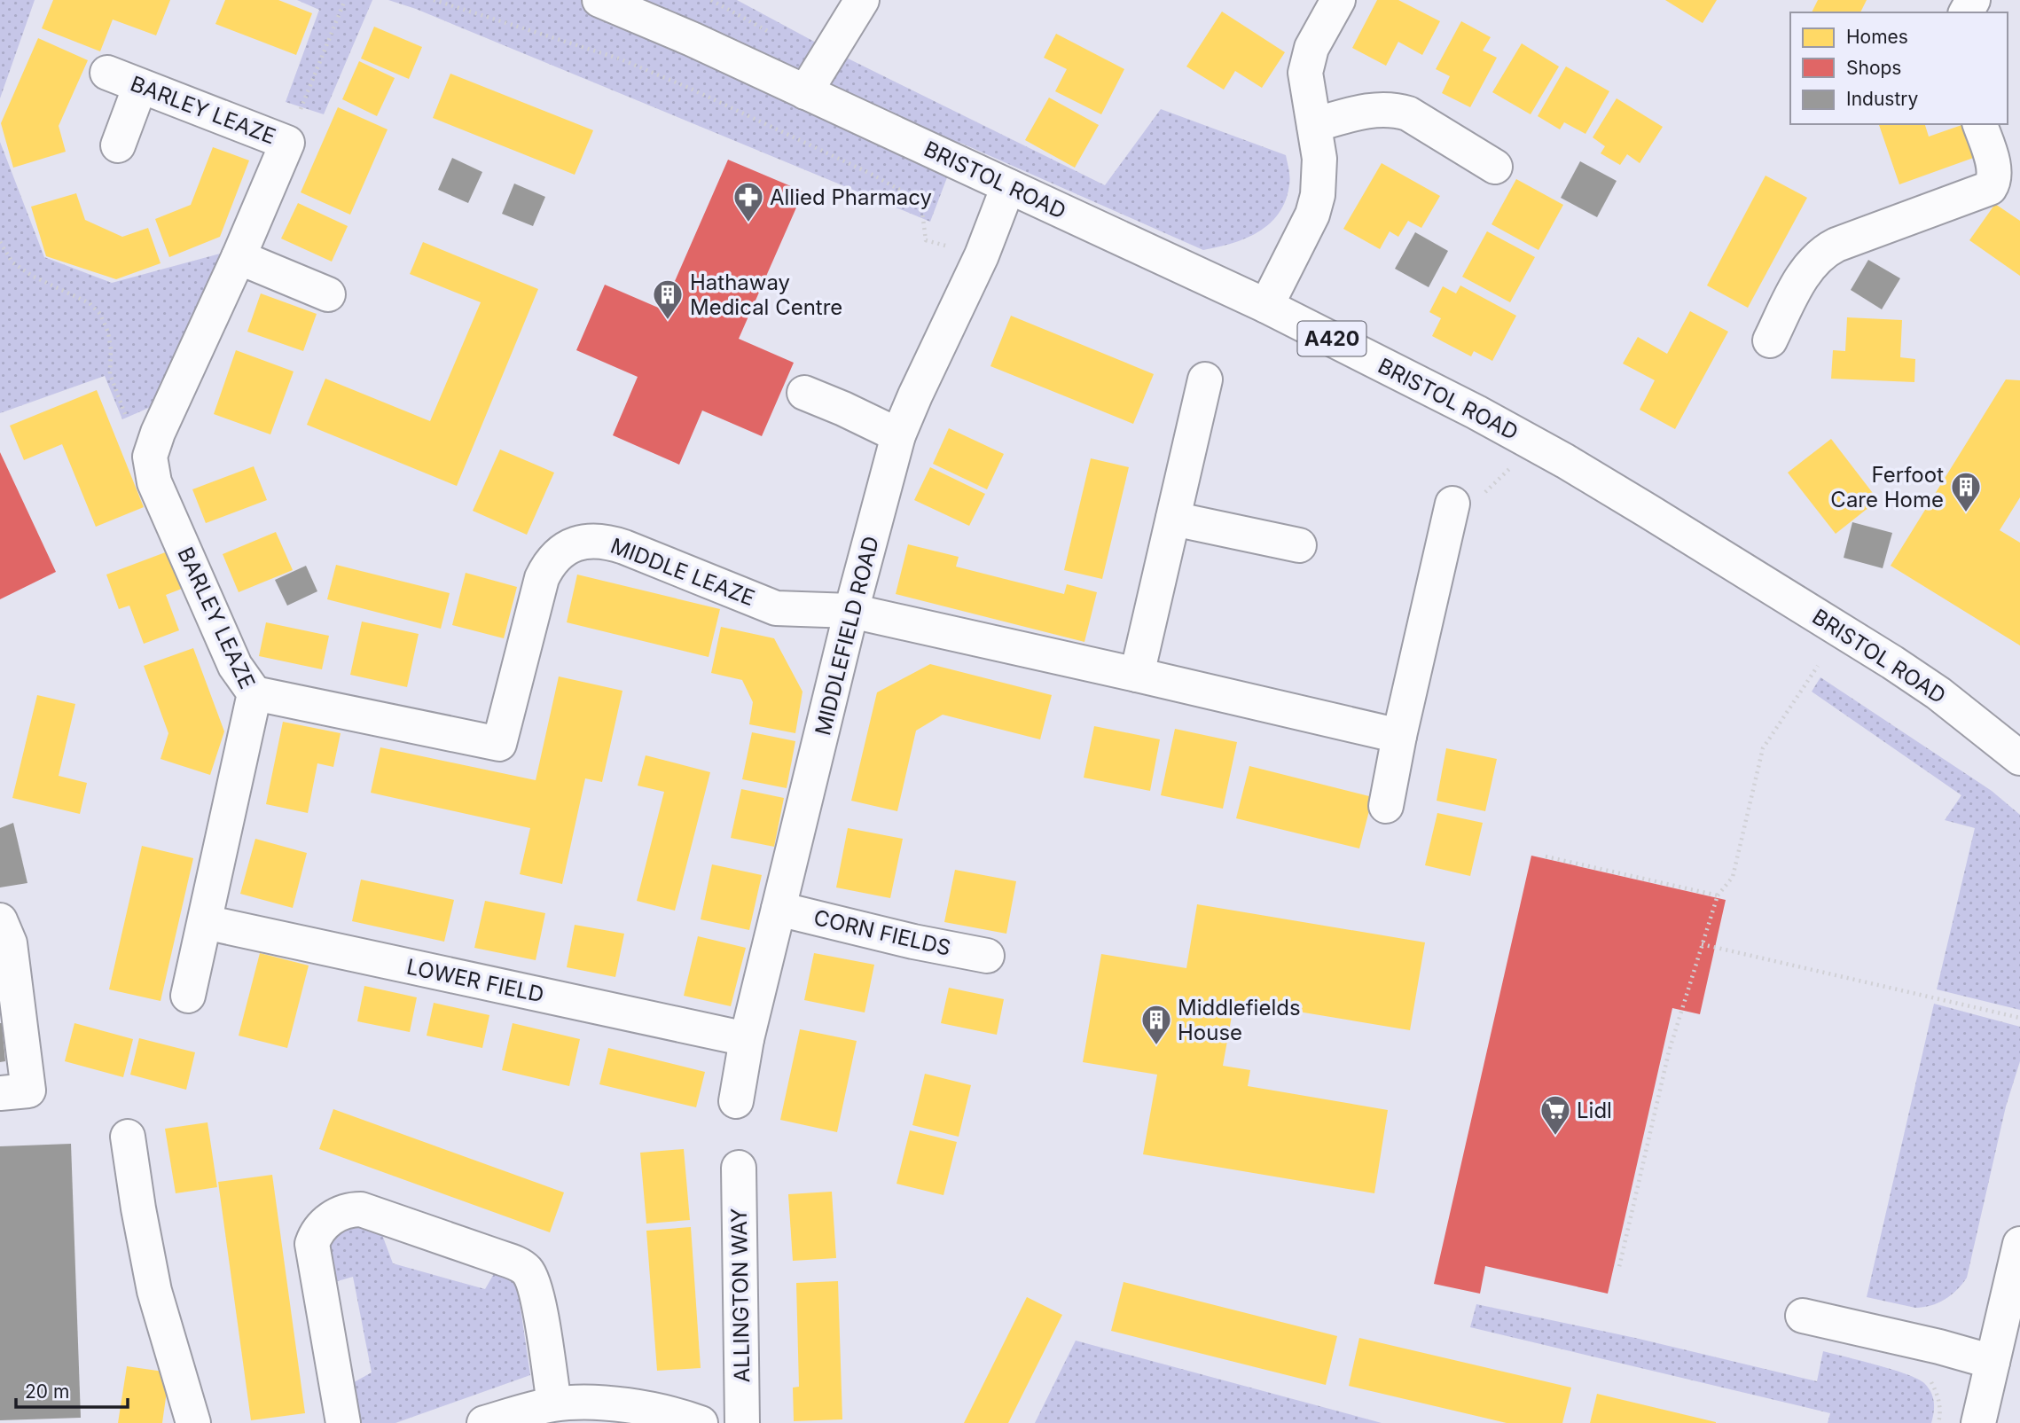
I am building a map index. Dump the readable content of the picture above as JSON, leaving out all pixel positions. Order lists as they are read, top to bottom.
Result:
{
  "streets": {
    "street": [
      "BARLEY LEAZE",
      "BRISTOL ROAD",
      "A420",
      "MIDDLE LEAZE",
      "MIDDLEFIELD ROAD",
      "CORN FIELDS",
      "LOWER FIELD",
      "ALLINGTON WAY"
    ]
  },
  "crossings": [
    ["BARLEY LEAZE", "MIDDLE LEAZE"],
    ["BARLEY LEAZE", "LOWER FIELD"],
    ["BRISTOL ROAD", "MIDDLEFIELD ROAD"],
    ["MIDDLE LEAZE", "MIDDLEFIELD ROAD"],
    ["MIDDLEFIELD ROAD", "CORN FIELDS"],
    ["MIDDLEFIELD ROAD", "LOWER FIELD"]
  ],
  "places": {
    "pharmacy": ["Allied Pharmacy"],
    "building": ["Hathaway Medical Centre", "Ferfoot Care Home", "Middlefields House"],
    "supermarket": ["Lidl"]
  },
  "legend": ["Homes", "Shops", "Industry"],
  "scale_bar": "20 m"
}
